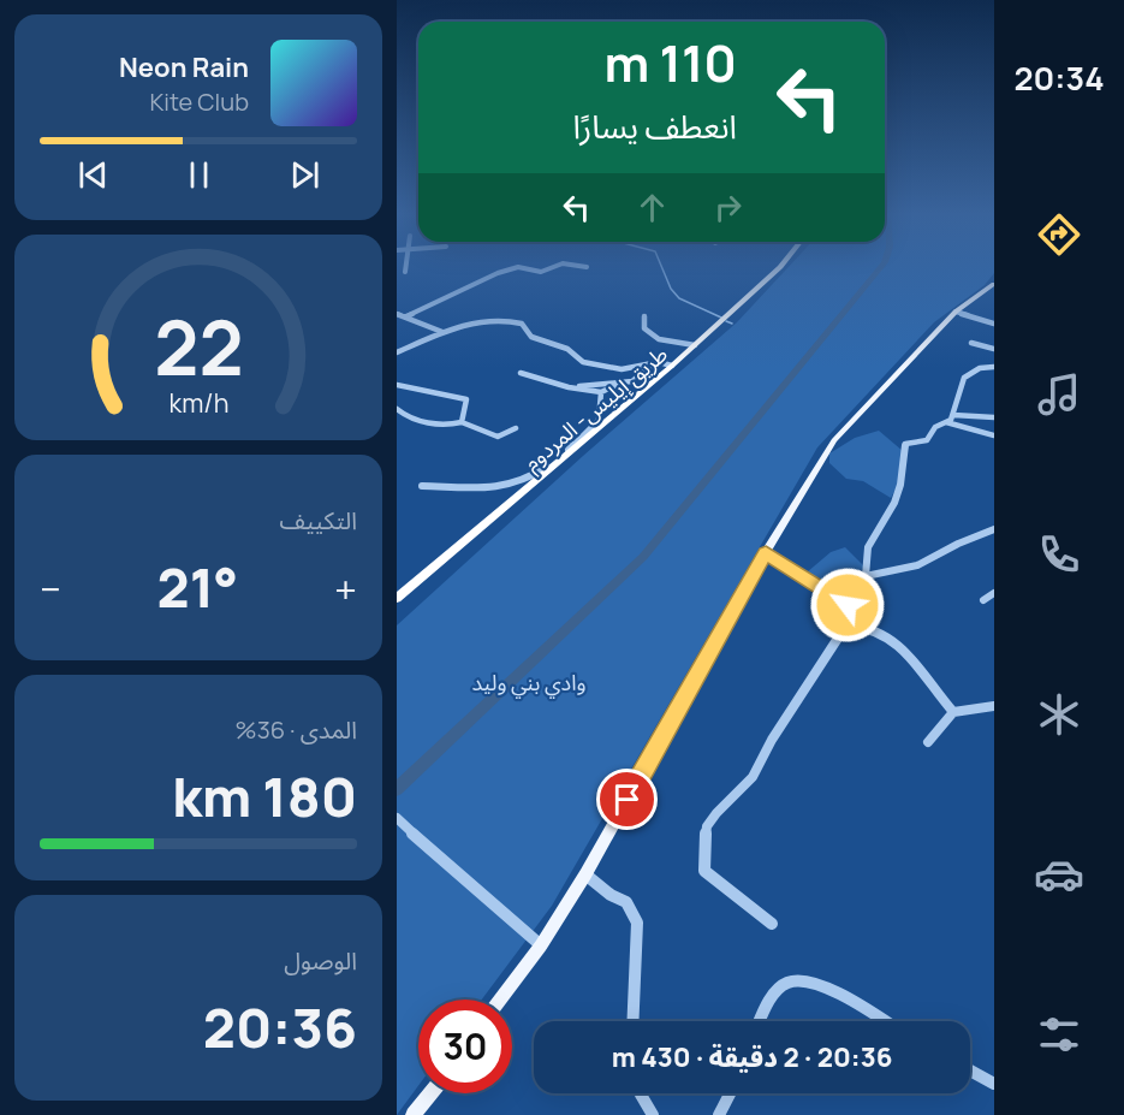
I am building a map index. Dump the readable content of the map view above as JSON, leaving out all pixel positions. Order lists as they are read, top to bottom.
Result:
{
  "streets": {
    "highway": ["طريق إيليس- المردوم"]
  },
  "parks": ["وادي بني وليد"],
  "page": {
    "tabs": "20:34",
    "turn": ["110 m", "انعطف يسارًا"],
    "song": ["Neon Rain", "Kite Club"],
    "tile": [
      "التكييف",
      ["المدى · 36%", "180 km"],
      ["الوصول", "20:36"]
    ],
    "heat": ["−", "21°", "+"],
    "limit": "30",
    "trip": "20:36 · 2 دقيقة · 430 m",
    "gauge": ["22", "km/h"]
  }
}
